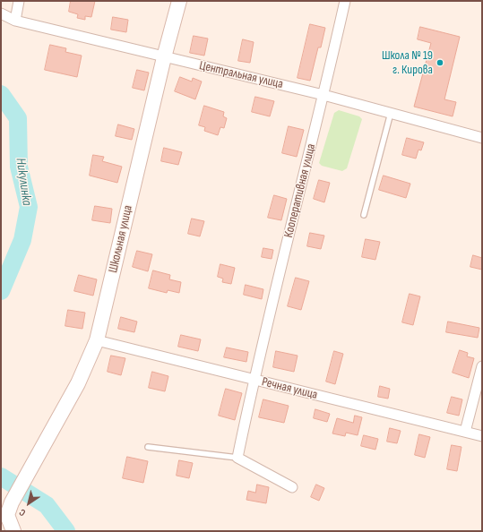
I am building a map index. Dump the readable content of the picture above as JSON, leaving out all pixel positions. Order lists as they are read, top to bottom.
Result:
{
  "streets": {
    "street": [
      "Центральная улица",
      "Кооперативная улица",
      "Школьная улица",
      "Речная улица"
    ]
  },
  "crossings": [
    ["Центральная улица", "Кооперативная улица"],
    ["Центральная улица", "Школьная улица"],
    ["Кооперативная улица", "Речная улица"],
    ["Школьная улица", "Речная улица"]
  ],
  "water": ["Никулинка"],
  "places": ["Школа № 19 г. Кирова"],
  "north": "bottom left"
}
